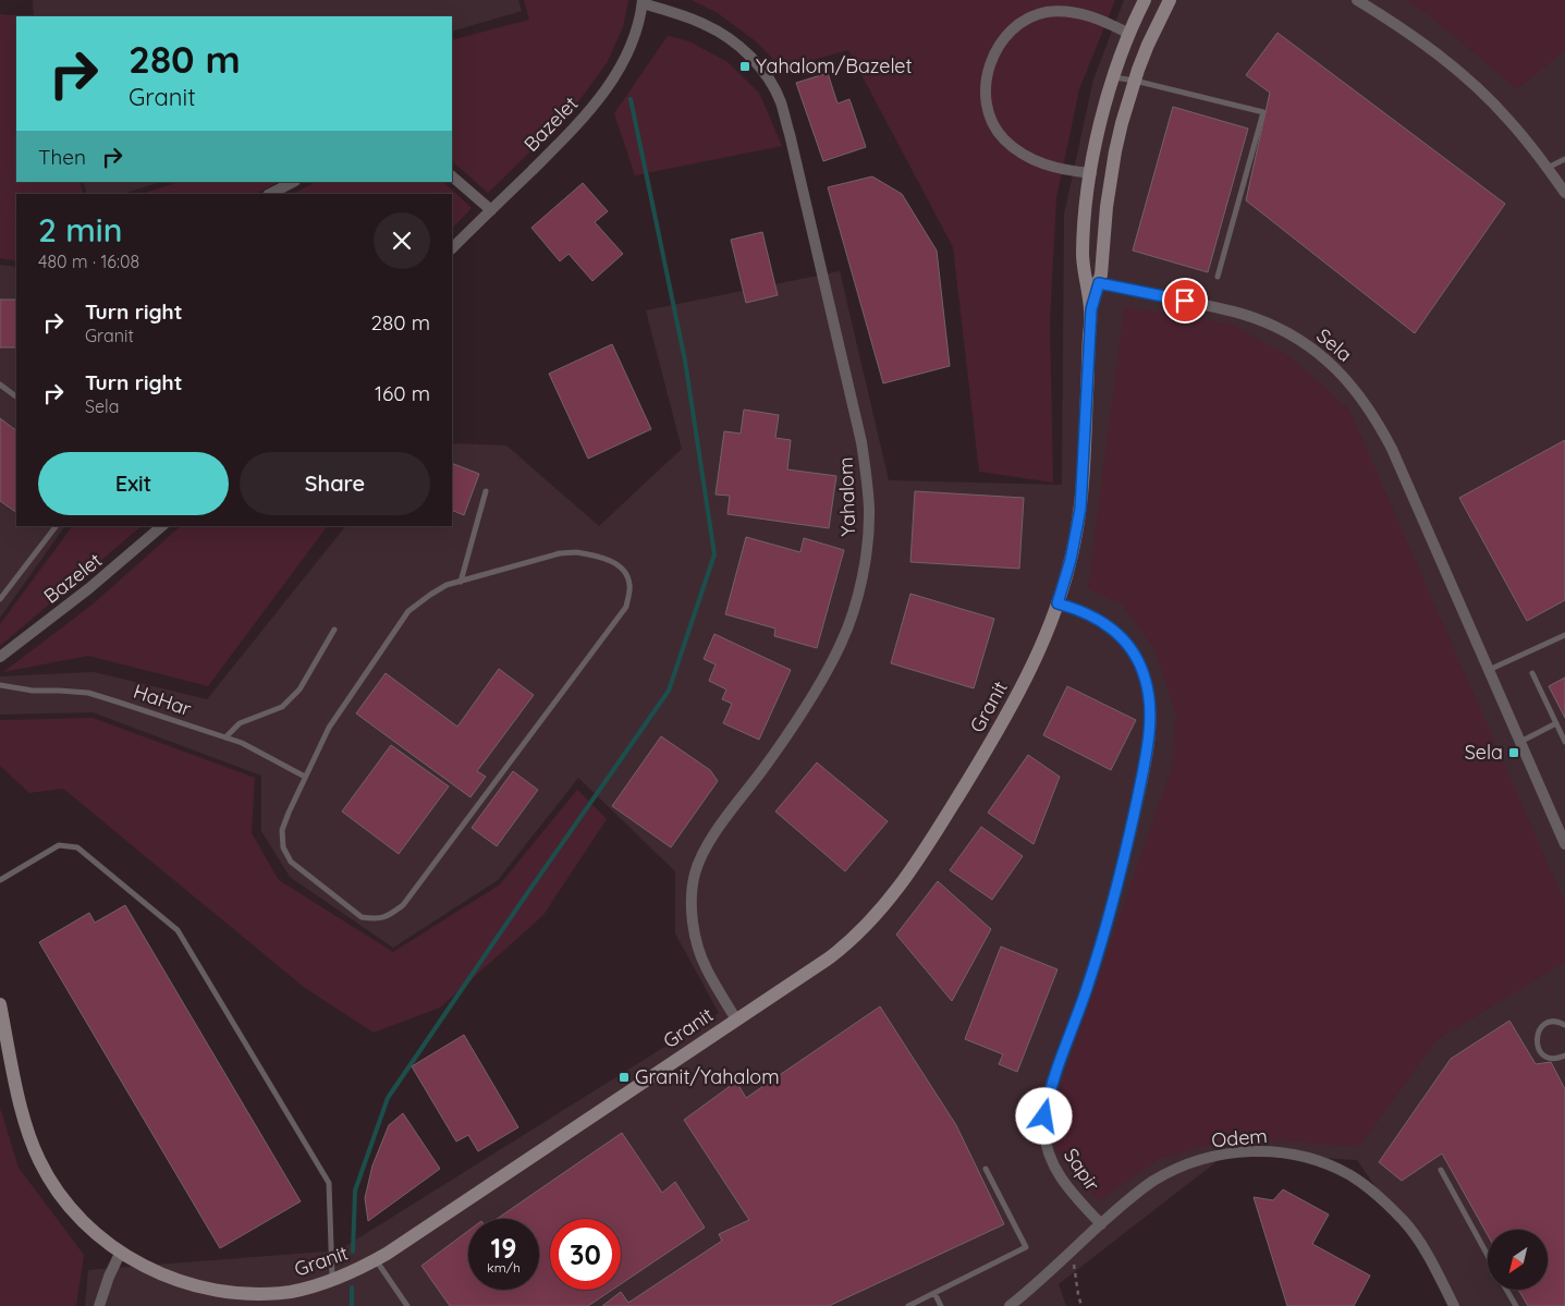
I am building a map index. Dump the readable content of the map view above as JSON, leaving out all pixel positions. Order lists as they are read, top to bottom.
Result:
{
  "streets": {
    "street": [
      "Bazelet",
      "Sela",
      "Yahalom",
      "Granit",
      "Odem",
      "Sapir"
    ],
    "lane": ["HaHar"]
  },
  "crossings": [
    ["Bazelet", "Yahalom"],
    ["Sela", "Granit"],
    ["Yahalom", "Granit"],
    ["Granit", "Sapir"],
    ["Odem", "Sapir"]
  ],
  "places": {
    "transit": ["Yahalom/Bazelet", "Sela", "Granit/Yahalom"]
  },
  "north": "bottom left",
  "page": {
    "turn": ["280 m", "Granit"],
    "then": "Then",
    "heading": ["2 min", "480 m · 16:08"],
    "list": [
      {
        "name": "Turn right",
        "note": "Granit",
        "value": "280 m"
      },
      {
        "name": "Turn right",
        "note": "Sela",
        "value": "160 m"
      }
    ],
    "buttons": ["Exit", "Share"],
    "speed": "19 km/h",
    "limit": "30"
  }
}
